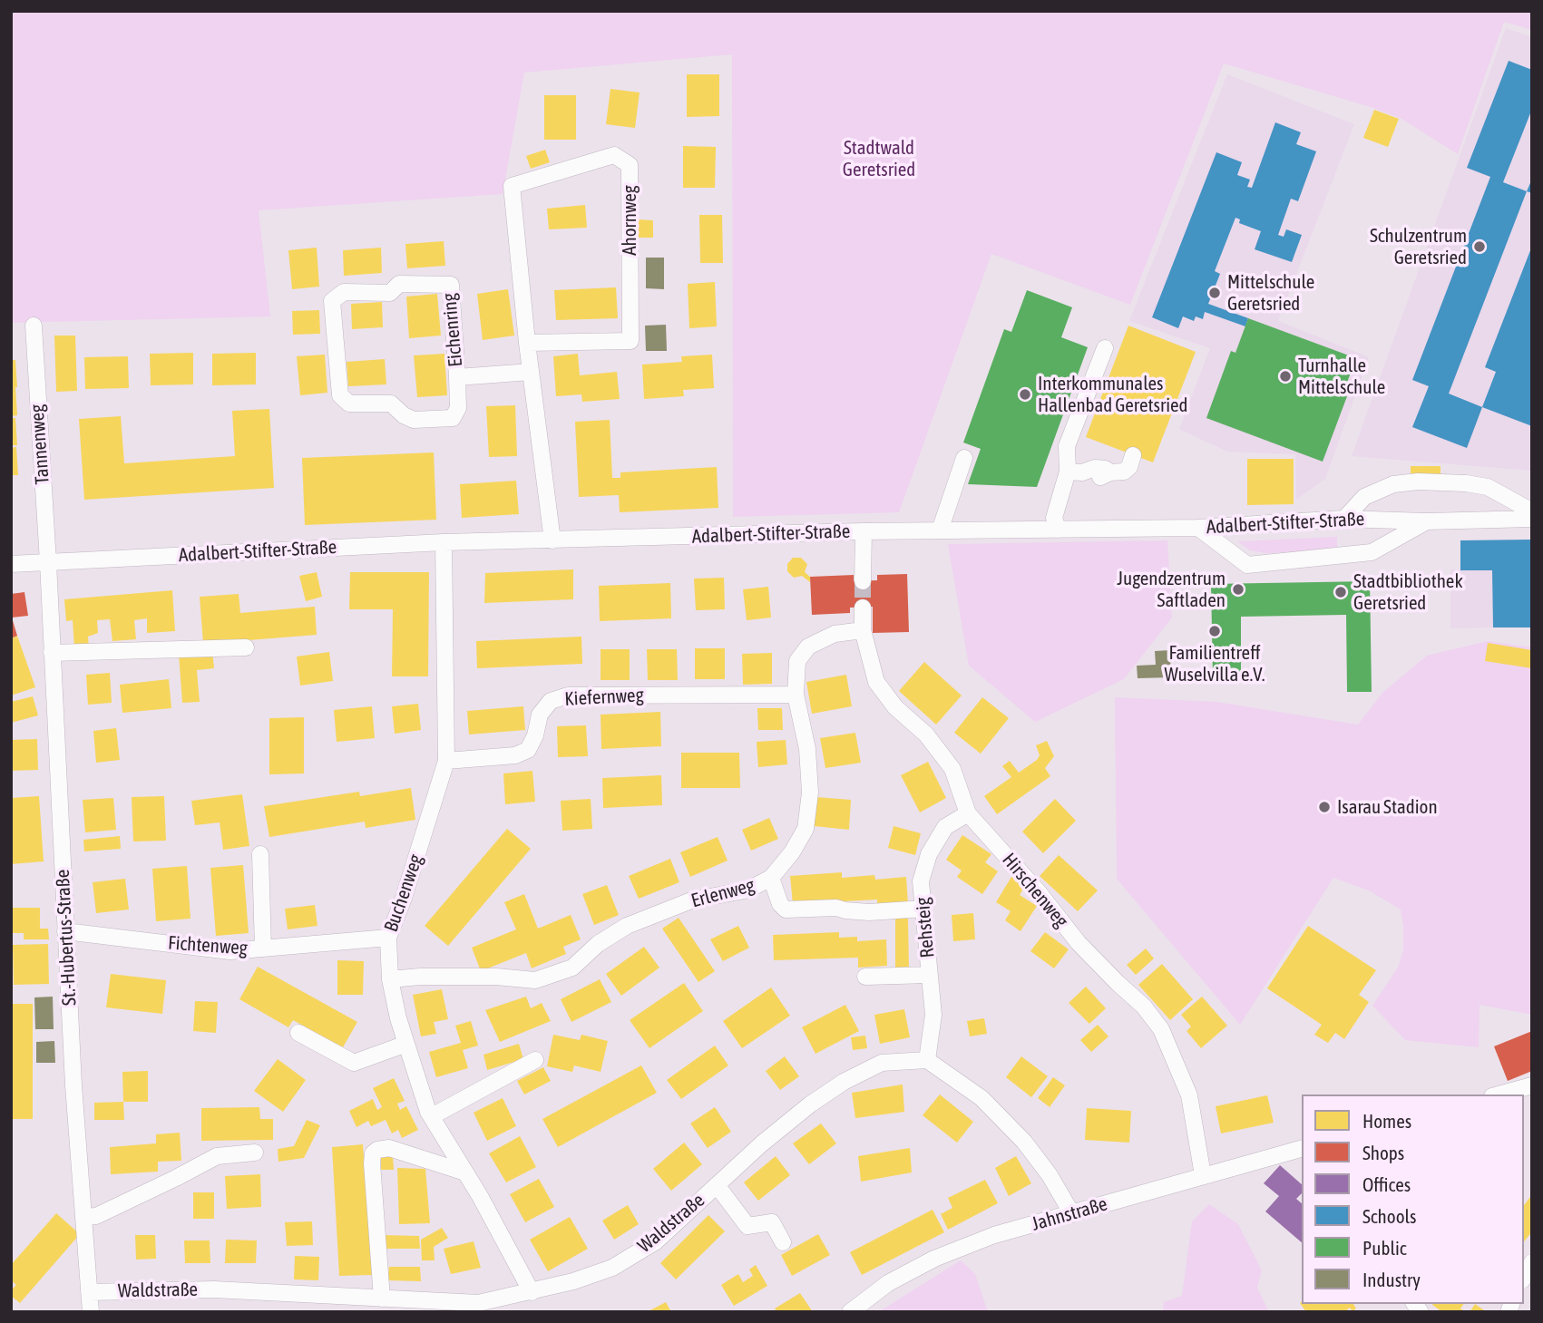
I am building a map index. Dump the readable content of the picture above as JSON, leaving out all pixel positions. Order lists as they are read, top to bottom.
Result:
{
  "streets": {
    "street": [
      "Ahornweg",
      "Eichenring",
      "Tannenweg",
      "Adalbert-Stifter-Straße",
      "Kiefernweg",
      "Hirschenweg",
      "Buchenweg",
      "Erlenweg",
      "Rehsteig",
      "St.-Hubertus-Straße",
      "Fichtenweg",
      "Jahnstraße",
      "Waldstraße"
    ]
  },
  "crossings": [
    ["Ahornweg", "Eichenring"],
    ["Ahornweg", "Adalbert-Stifter-Straße"],
    ["Tannenweg", "Adalbert-Stifter-Straße"],
    ["Tannenweg", "St.-Hubertus-Straße"],
    ["Adalbert-Stifter-Straße", "Buchenweg"],
    ["Adalbert-Stifter-Straße", "St.-Hubertus-Straße"],
    ["Kiefernweg", "Buchenweg"],
    ["Kiefernweg", "Erlenweg"],
    ["Hirschenweg", "Erlenweg"],
    ["Hirschenweg", "Rehsteig"],
    ["Hirschenweg", "Jahnstraße"],
    ["Buchenweg", "Erlenweg"],
    ["Buchenweg", "Fichtenweg"],
    ["Buchenweg", "Waldstraße"],
    ["Rehsteig", "Waldstraße"],
    ["St.-Hubertus-Straße", "Fichtenweg"],
    ["St.-Hubertus-Straße", "Waldstraße"]
  ],
  "parks": ["Stadtwald Geretsried"],
  "places": [
    "Schulzentrum Geretsried",
    "Mittelschule Geretsried",
    "Turnhalle Mittelschule",
    "Interkommunales Hallenbad Geretsried",
    "Jugendzentrum Saftladen",
    "Stadtbibliothek Geretsried",
    "Familientreff Wuselvilla e.V.",
    "Isarau Stadion"
  ],
  "legend": [
    "Homes",
    "Shops",
    "Offices",
    "Schools",
    "Public",
    "Industry"
  ]
}
